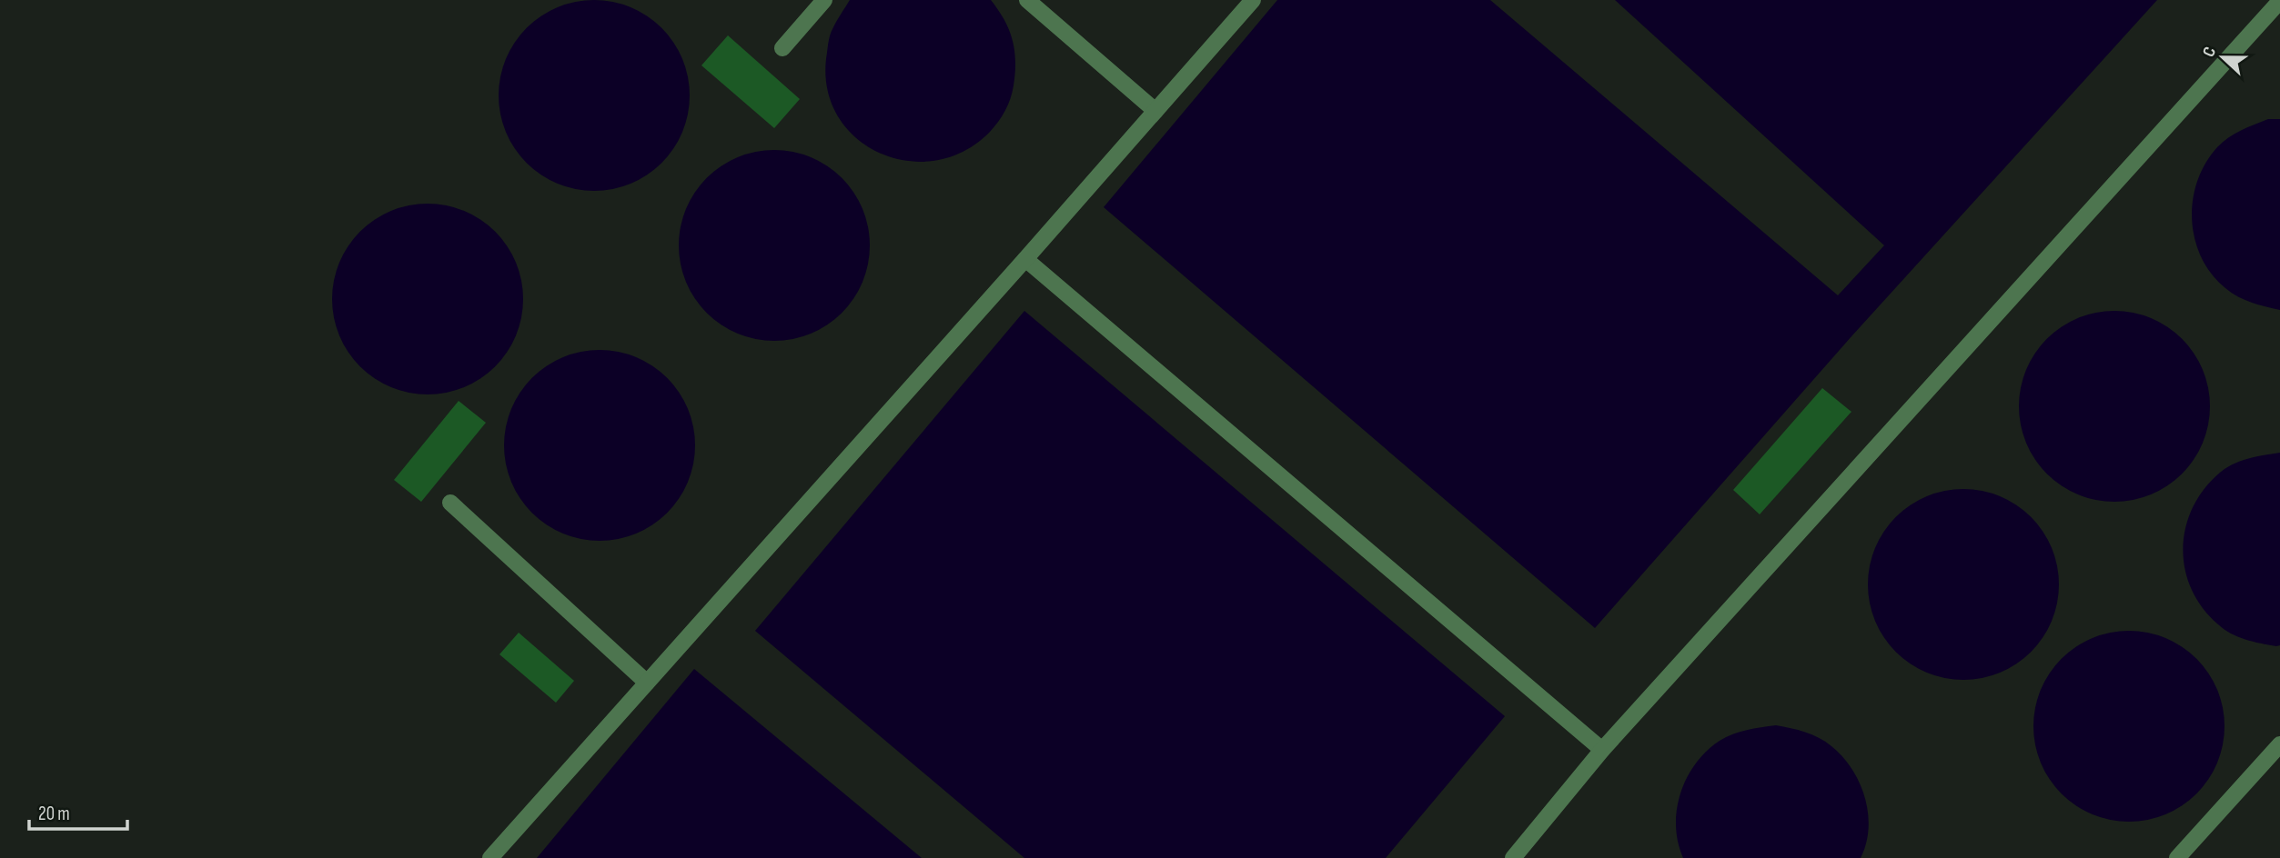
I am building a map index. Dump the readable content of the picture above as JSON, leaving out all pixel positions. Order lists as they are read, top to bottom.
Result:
{
  "scale_bar": "20 m",
  "north": "left"
}
